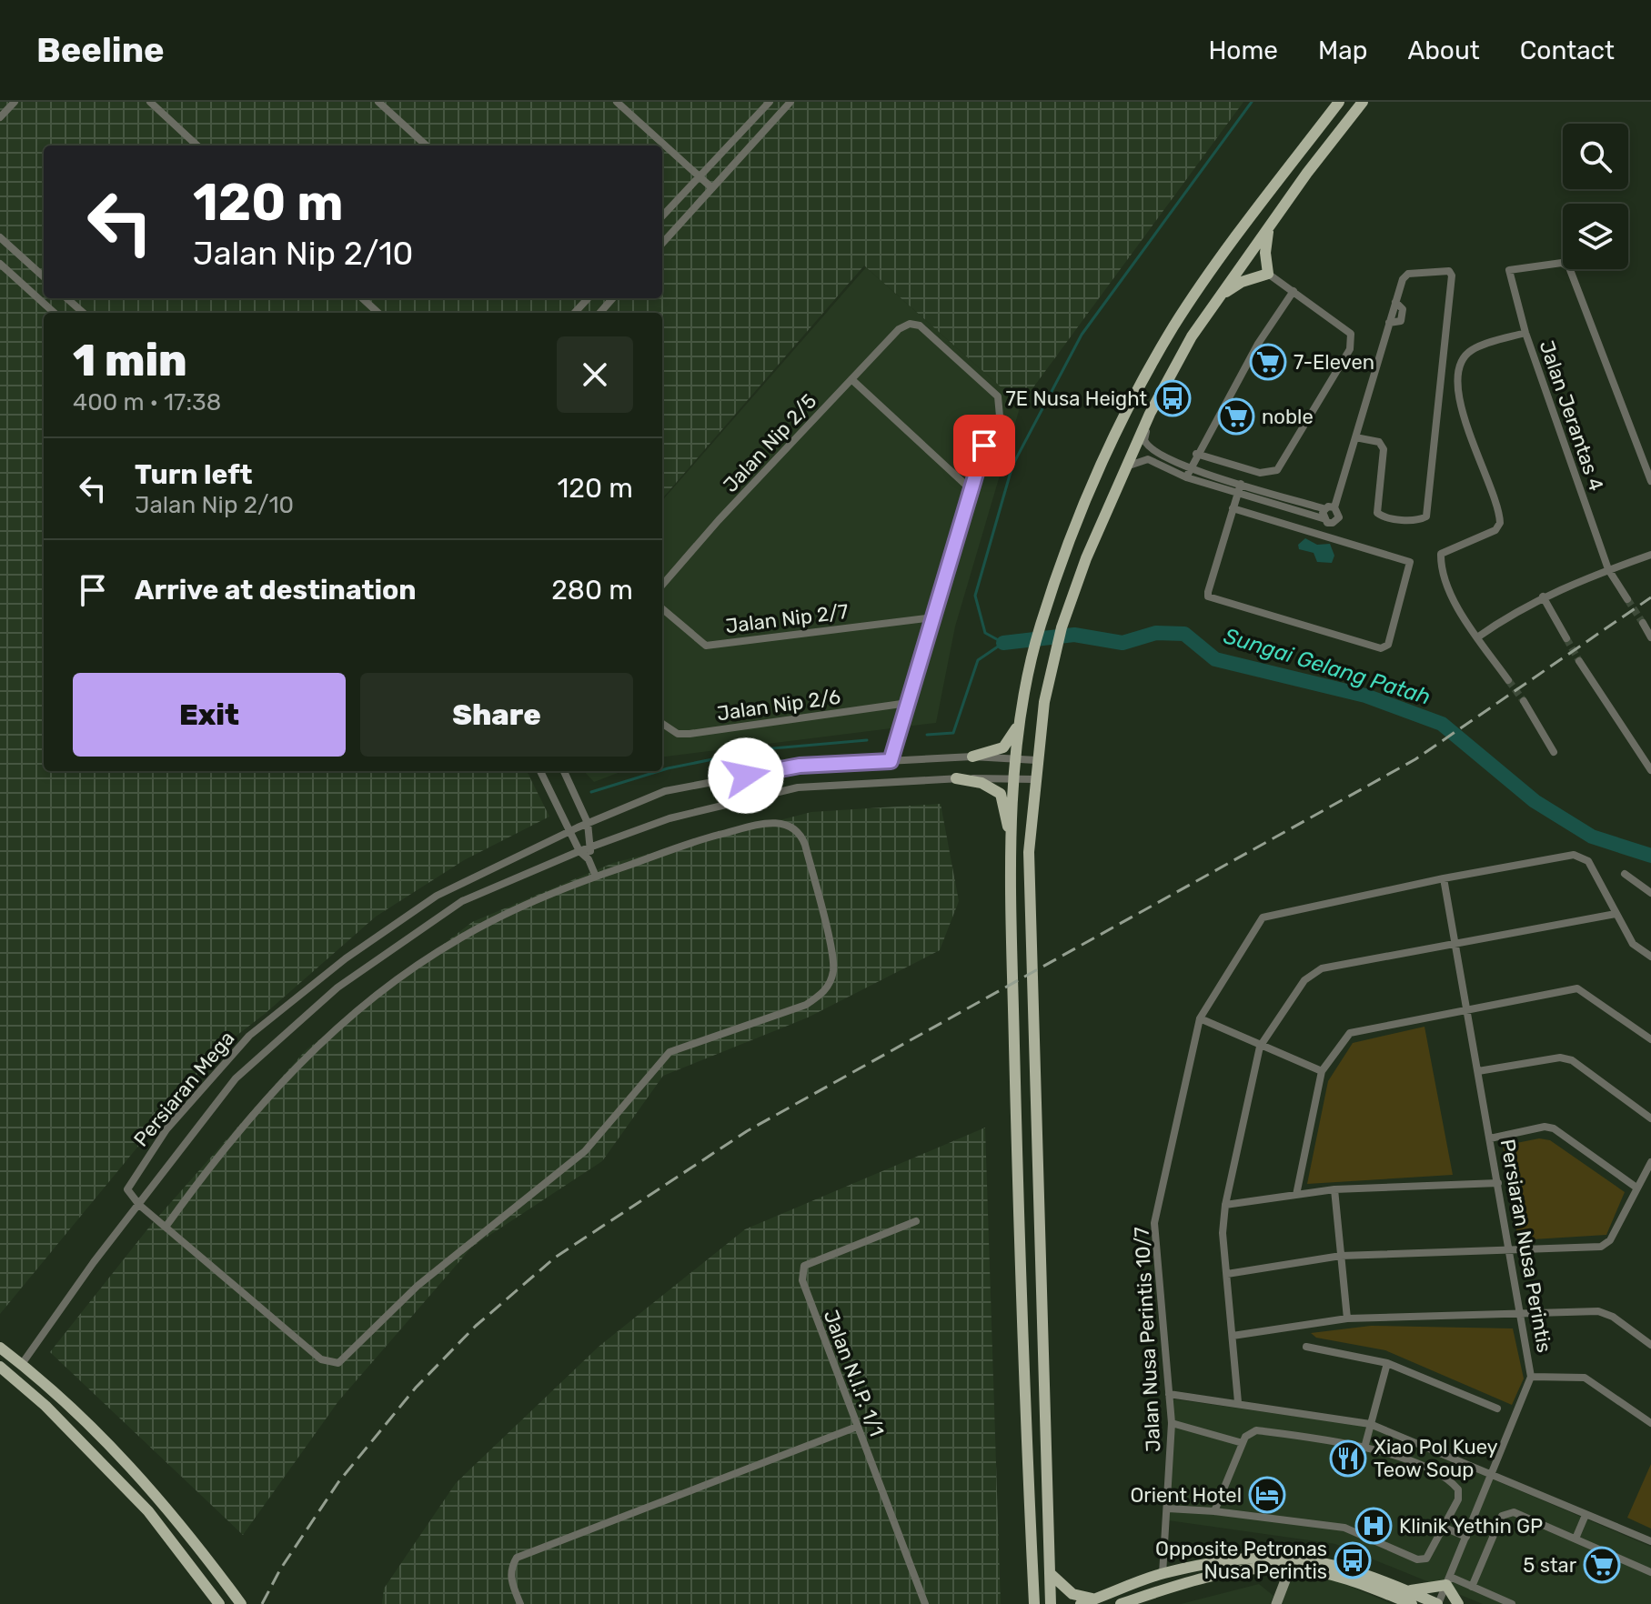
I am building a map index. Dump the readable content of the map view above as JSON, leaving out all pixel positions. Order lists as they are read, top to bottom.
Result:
{
  "streets": {
    "street": [
      "Jalan Jerantas 4",
      "Jalan Nip 2/5",
      "Jalan Nip 2/7",
      "Jalan Nip 2/6",
      "Persiaran Mega",
      "Persiaran Nusa Perintis",
      "Jalan Nusa Perintis 10/7",
      "Jalan N.I.P. 1/1"
    ]
  },
  "crossings": [
    ["Persiaran Nusa Perintis", "Jalan Nusa Perintis 10/7"]
  ],
  "water": ["Sungai Gelang Patah"],
  "places": {
    "supermarket": ["7-Eleven", "noble", "5 star"],
    "bus stop": ["7E Nusa Height", "Opposite Petronas Nusa Perintis"],
    "restaurant": ["Xiao Pol Kuey Teow Soup"],
    "hotel": ["Orient Hotel"],
    "hospital": ["Klinik Yethin GP"]
  },
  "page": {
    "header": "Beeline",
    "nav": [
      "Home",
      "Map",
      "About",
      "Contact"
    ],
    "turn": ["120 m", "Jalan Nip 2/10"],
    "heading": ["1 min", "400 m · 17:38"],
    "list": [
      {
        "name": "Turn left",
        "note": "Jalan Nip 2/10",
        "value": "120 m"
      },
      {
        "name": "Arrive at destination",
        "value": "280 m"
      }
    ],
    "buttons": ["Exit", "Share"]
  }
}
